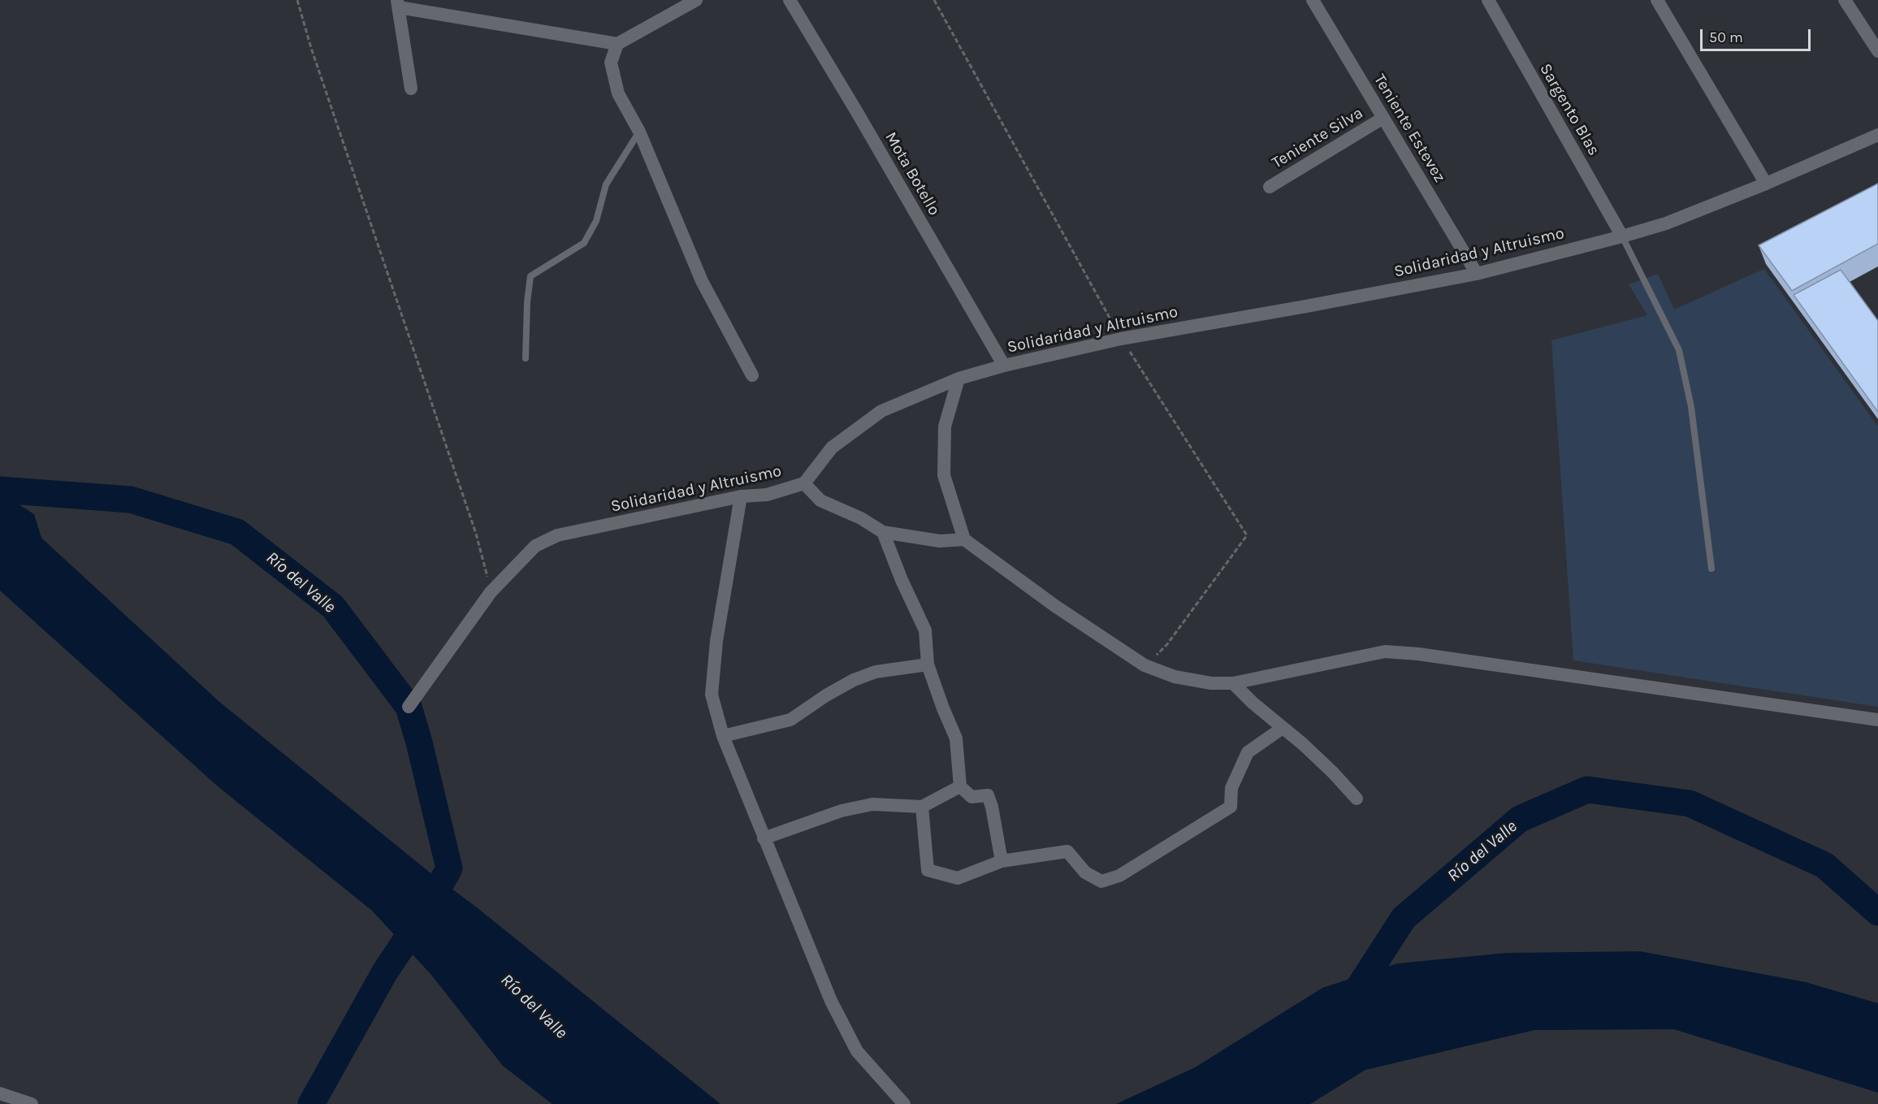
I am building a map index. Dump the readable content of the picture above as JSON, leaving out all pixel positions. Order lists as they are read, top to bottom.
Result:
{
  "streets": {
    "street": [
      "Sargento Blas",
      "Teniente Estevez",
      "Teniente Silva",
      "Mota Botello",
      "Solidaridad y Altruismo"
    ]
  },
  "crossings": [
    ["Sargento Blas", "Solidaridad y Altruismo"],
    ["Teniente Estevez", "Teniente Silva"],
    ["Teniente Estevez", "Solidaridad y Altruismo"],
    ["Mota Botello", "Solidaridad y Altruismo"]
  ],
  "water": ["Río del Valle"],
  "scale_bar": "50 m"
}
